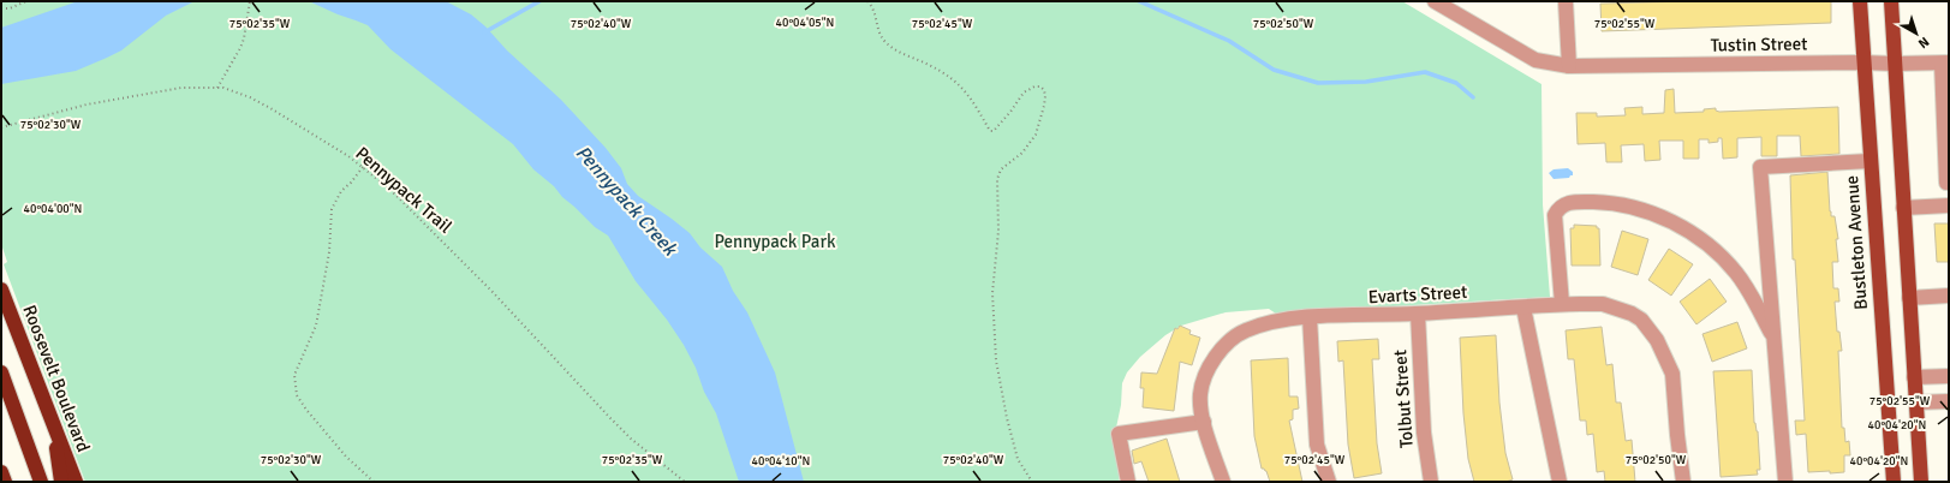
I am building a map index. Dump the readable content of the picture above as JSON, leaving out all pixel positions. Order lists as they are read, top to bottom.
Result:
{
  "streets": {
    "highway": ["Roosevelt Boulevard"],
    "main road": ["Bustleton Avenue"],
    "street": ["Tustin Street", "Evarts Street", "Tolbut Street"],
    "path": ["Pennypack Trail"]
  },
  "crossings": [
    ["Tustin Street", "Bustleton Avenue"],
    ["Evarts Street", "Tolbut Street"]
  ],
  "water": ["Pennypack Creek"],
  "parks": ["Pennypack Park"],
  "north": "bottom right",
  "coordinates": [
    "40°04'05\"N",
    "75°02'35\"W",
    "75°02'40\"W",
    "75°02'45\"W",
    "75°02'50\"W",
    "75°02'55\"W",
    "75°02'30\"W",
    "40°04'00\"N",
    "40°04'20\"N",
    "40°04'10\"N"
  ]
}
